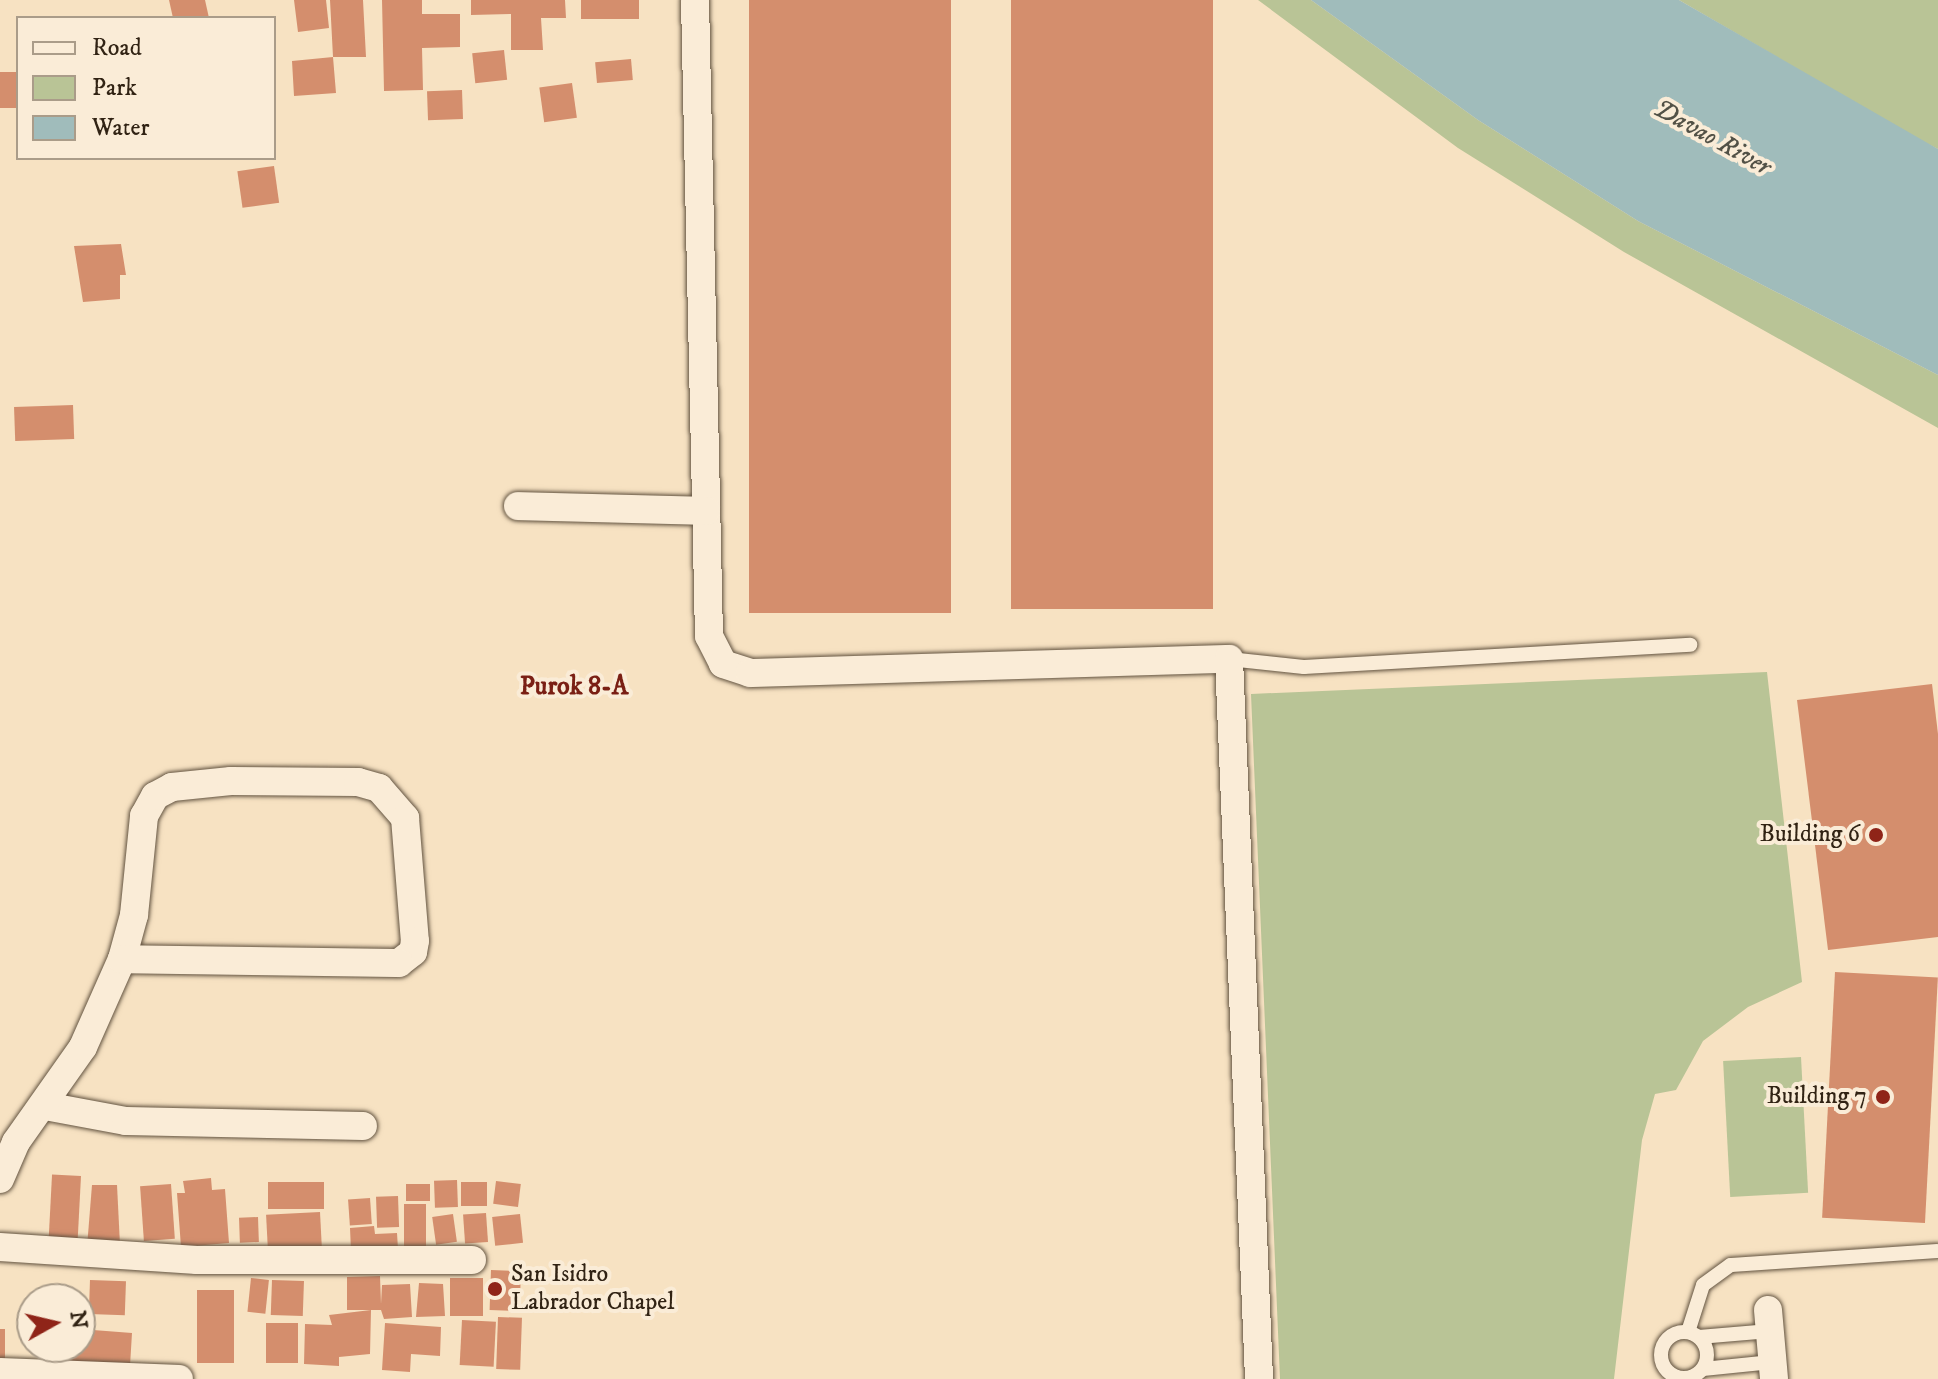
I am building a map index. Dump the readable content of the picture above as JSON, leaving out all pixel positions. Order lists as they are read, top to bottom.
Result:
{
  "districts": ["Purok 8-A"],
  "water": ["Davao River"],
  "places": ["Building 6", "Building 7", "San Isidro Labrador Chapel"],
  "legend": ["Road", "Park", "Water"],
  "north": "right"
}
